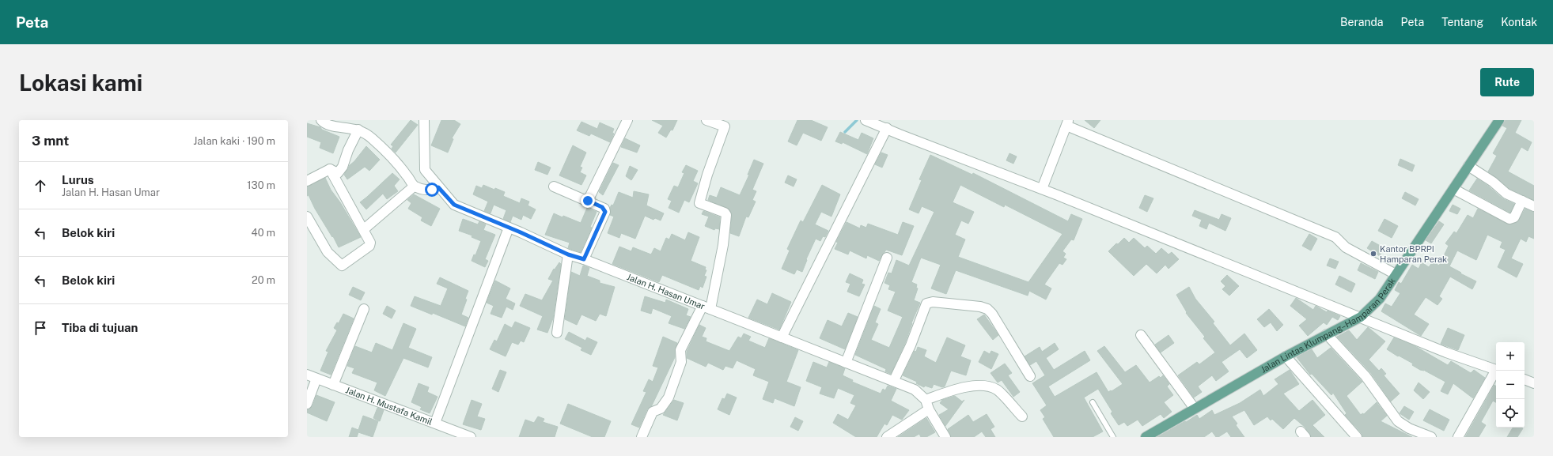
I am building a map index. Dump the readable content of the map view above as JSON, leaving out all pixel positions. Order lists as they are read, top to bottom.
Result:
{
  "streets": {
    "main road": ["Jalan Lintas Klumpang–Hamparan Perak"],
    "street": ["Jalan H. Hasan Umar", "Jalan H. Mustafa Kamil"]
  },
  "places": ["Kantor BPRPI Hamparan Perak"],
  "page": {
    "header": "Peta",
    "nav": [
      "Beranda",
      "Peta",
      "Tentang",
      "Kontak"
    ],
    "buttons": "Rute",
    "title": "Lokasi kami",
    "heading": ["3 mnt", "Jalan kaki · 190 m"],
    "list": [
      ["Lurus", "Jalan H. Hasan Umar", "130 m"],
      ["Belok kiri", "40 m"],
      ["Belok kiri", "20 m"],
      "Tiba di tujuan"
    ],
    "map_buttons": ["+", "−"]
  }
}
